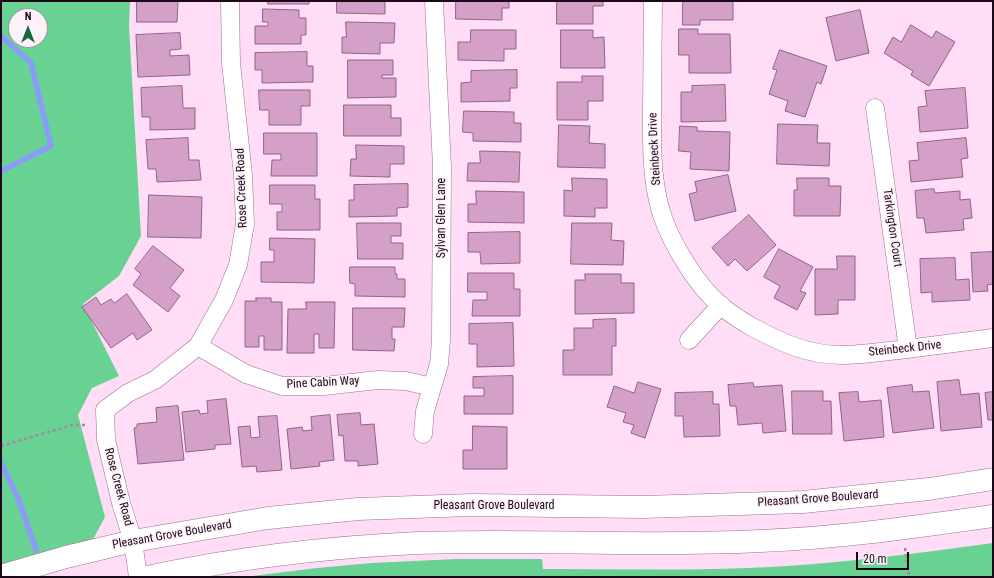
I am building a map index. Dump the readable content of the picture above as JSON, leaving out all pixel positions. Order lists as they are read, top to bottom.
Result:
{
  "streets": {
    "main road": ["Pleasant Grove Boulevard"],
    "street": [
      "Steinbeck Drive",
      "Rose Creek Road",
      "Sylvan Glen Lane",
      "Tarkington Court",
      "Pine Cabin Way"
    ]
  },
  "crossings": [
    ["Steinbeck Drive", "Tarkington Court"],
    ["Rose Creek Road", "Pine Cabin Way"],
    ["Rose Creek Road", "Pleasant Grove Boulevard"],
    ["Sylvan Glen Lane", "Pine Cabin Way"]
  ],
  "scale_bar": "20 m",
  "north": "top"
}
